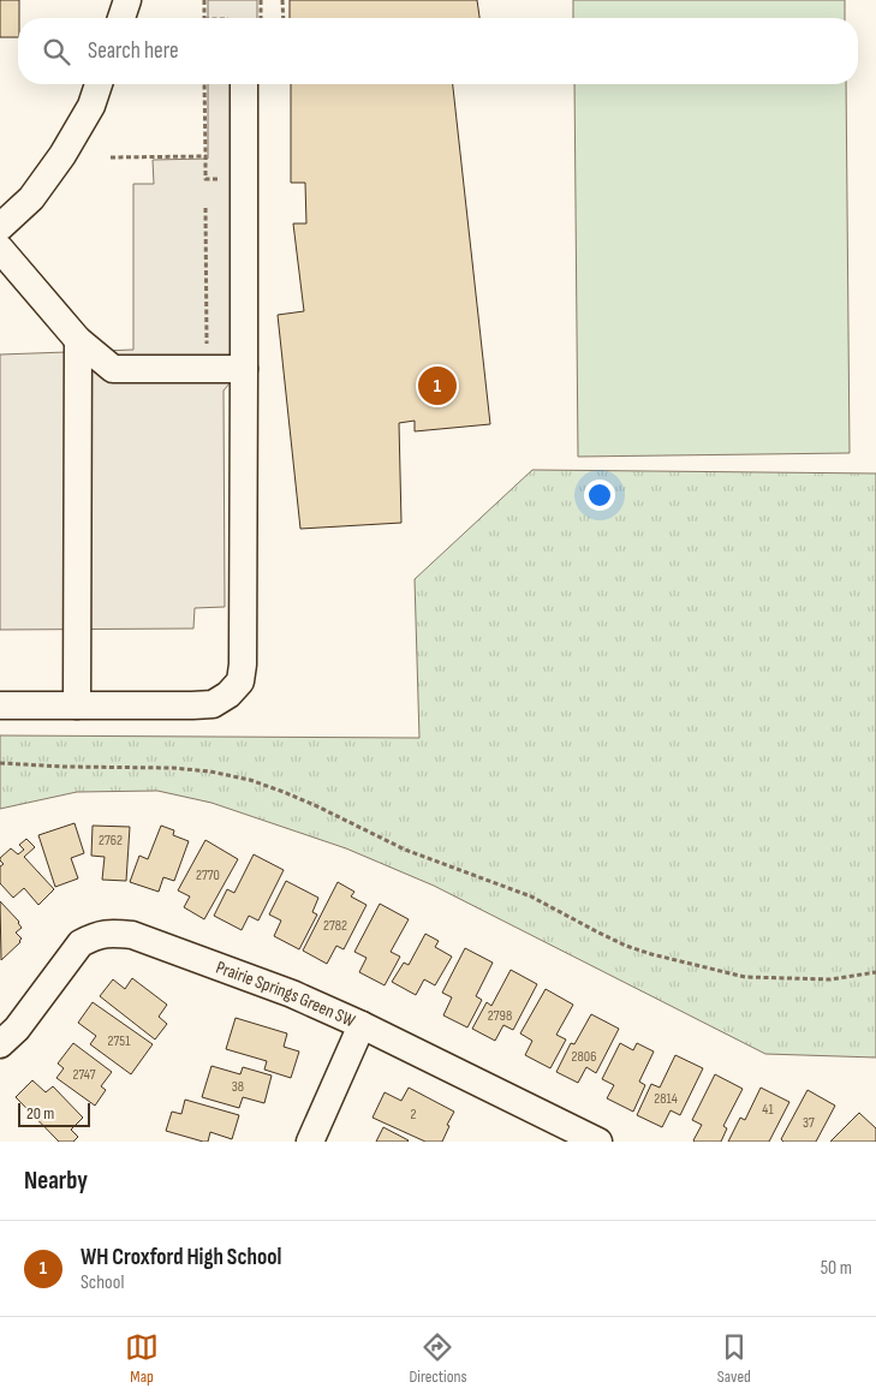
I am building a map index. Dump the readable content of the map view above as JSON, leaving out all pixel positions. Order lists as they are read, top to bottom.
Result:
{
  "streets": {
    "street": ["Prairie Springs Green SW"]
  },
  "house_numbers": [
    "2762",
    "2770",
    "2782",
    "2798",
    "2751",
    "2806",
    "2747",
    "38",
    "2814",
    "41",
    "2",
    "37"
  ],
  "scale_bar": "20 m",
  "page": {
    "search": "Search here",
    "pins": "1",
    "scale": "20 m",
    "heading": "Nearby",
    "list": [
      {
        "mark": "1",
        "name": "WH Croxford High School",
        "note": "School",
        "value": "50 m"
      }
    ],
    "nav": ["Map", "Directions", "Saved"]
  }
}
